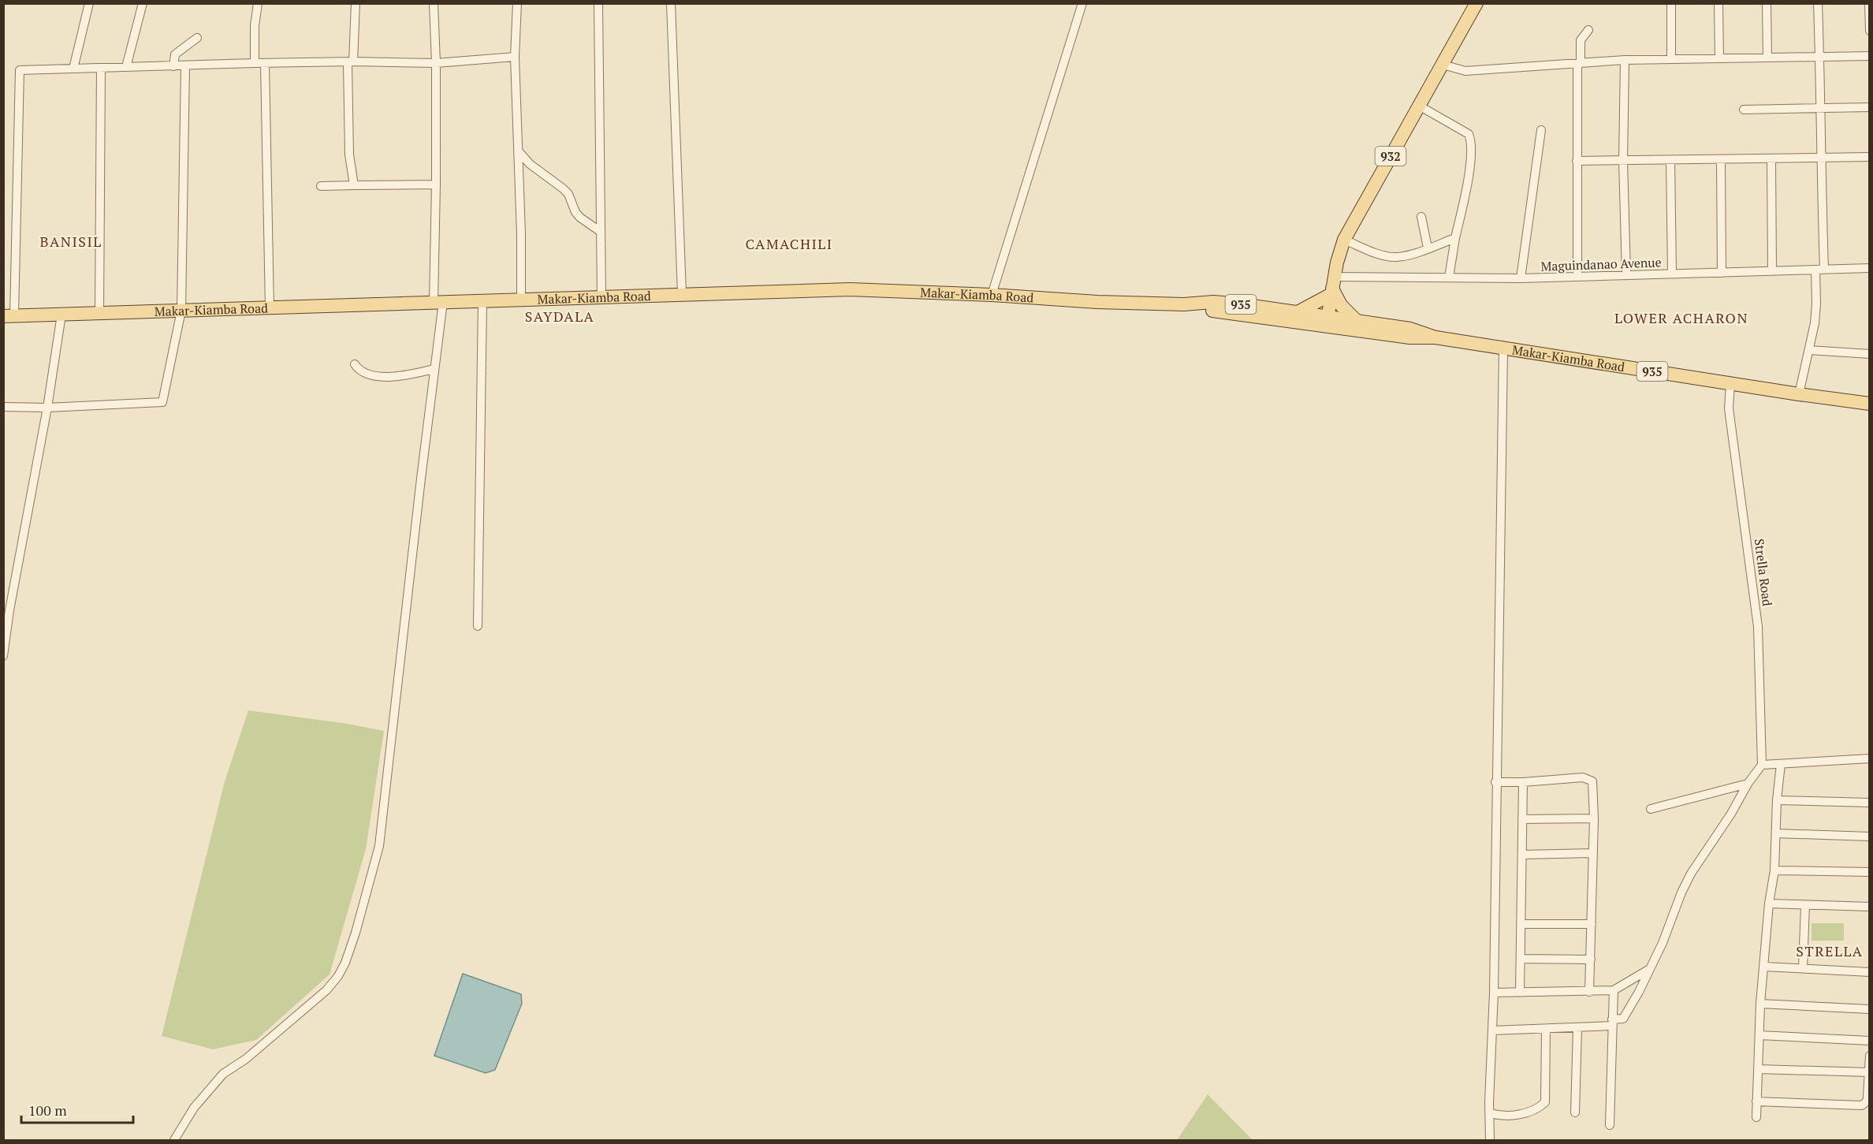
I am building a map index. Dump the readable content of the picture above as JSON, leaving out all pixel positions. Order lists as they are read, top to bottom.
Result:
{
  "streets": {
    "main road": ["932", "Makar-Kiamba Road", "935"],
    "street": ["Maguindanao Avenue", "Strella Road"]
  },
  "crossings": [
    ["932", "Maguindanao Avenue"],
    ["932", "Makar-Kiamba Road"],
    ["Makar-Kiamba Road", "Strella Road"]
  ],
  "districts": [
    "BANISIL",
    "CAMACHILI",
    "SAYDALA",
    "LOWER ACHARON",
    "STRELLA"
  ],
  "scale_bar": "100 m"
}
